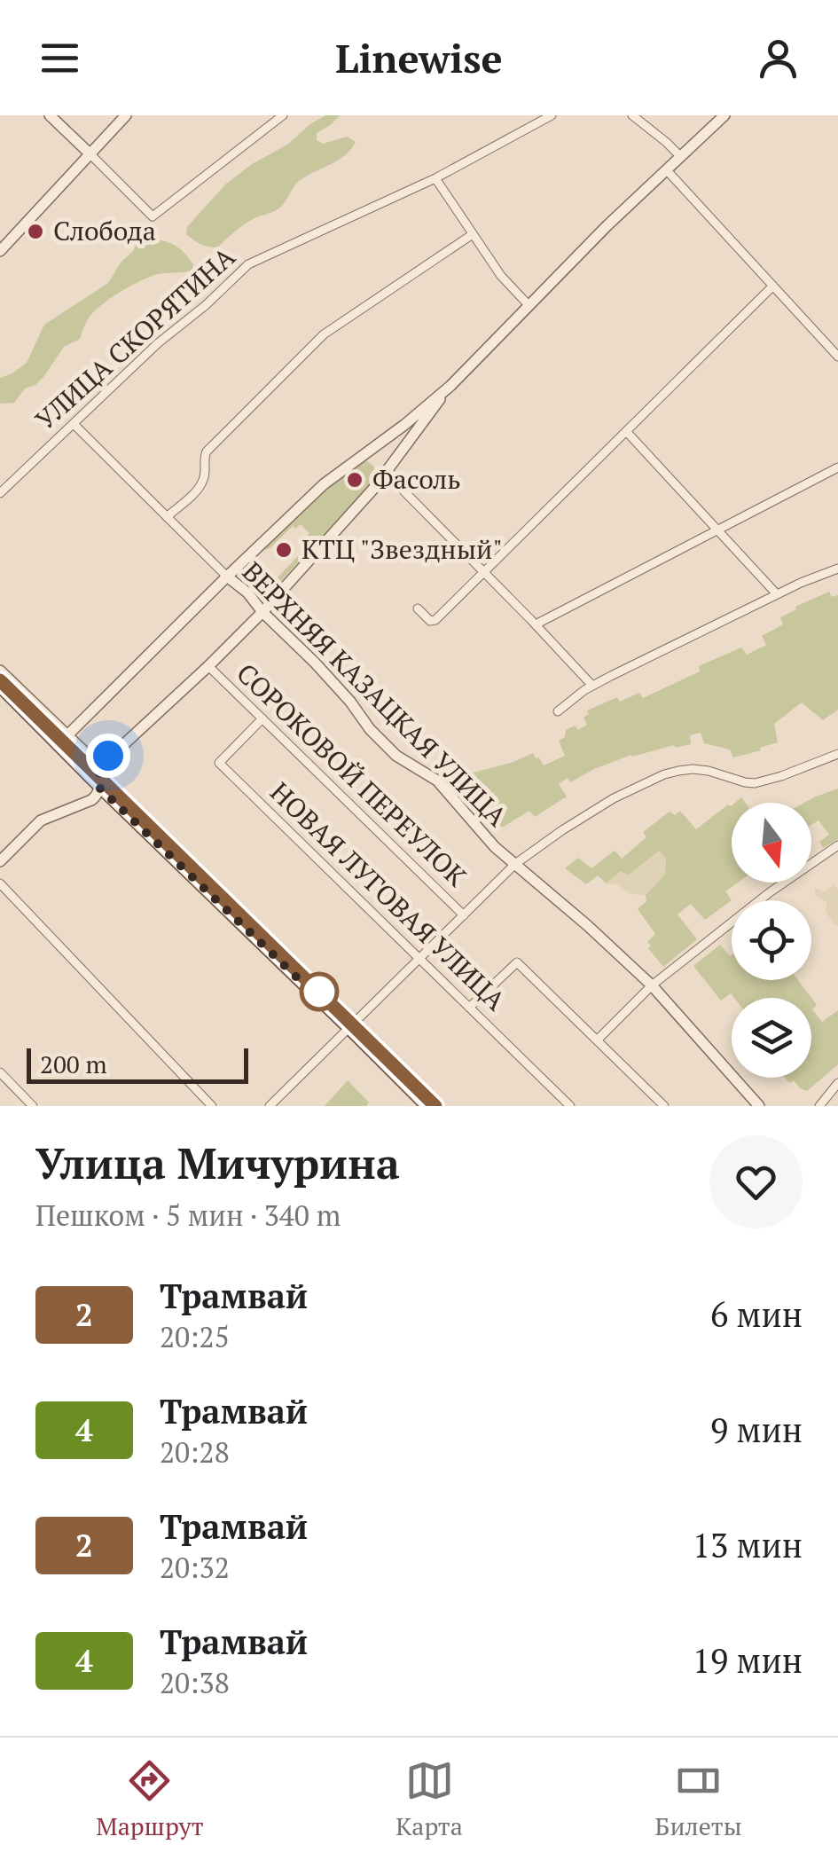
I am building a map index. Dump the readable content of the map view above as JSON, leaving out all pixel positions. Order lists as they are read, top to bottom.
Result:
{
  "streets": {
    "street": [
      "УЛИЦА СКОРЯТИНА",
      "ВЕРХНЯЯ КАЗАЦКАЯ УЛИЦА",
      "СОРОКОВОЙ ПЕРЕУЛОК",
      "НОВАЯ ЛУГОВАЯ УЛИЦА"
    ]
  },
  "crossings": [
    ["УЛИЦА СКОРЯТИНА", "ВЕРХНЯЯ КАЗАЦКАЯ УЛИЦА"],
    ["СОРОКОВОЙ ПЕРЕУЛОК", "НОВАЯ ЛУГОВАЯ УЛИЦА"]
  ],
  "places": ["Слобода", "Фасоль", "КТЦ \"Звездный\""],
  "lines": ["tram line 2"],
  "scale_bar": "200 m",
  "north": "bottom",
  "page": {
    "header": "Linewise",
    "scale": "200 m",
    "heading": ["Улица Мичурина", "Пешком · 5 мин · 340 m"],
    "list": [
      {
        "mark": "2",
        "name": "Трамвай",
        "note": "20:25",
        "value": "6 мин"
      },
      {
        "mark": "4",
        "name": "Трамвай",
        "note": "20:28",
        "value": "9 мин"
      },
      {
        "mark": "2",
        "name": "Трамвай",
        "note": "20:32",
        "value": "13 мин"
      },
      {
        "mark": "4",
        "name": "Трамвай",
        "note": "20:38",
        "value": "19 мин"
      }
    ],
    "tabs": ["Маршрут", "Карта", "Билеты"]
  }
}
